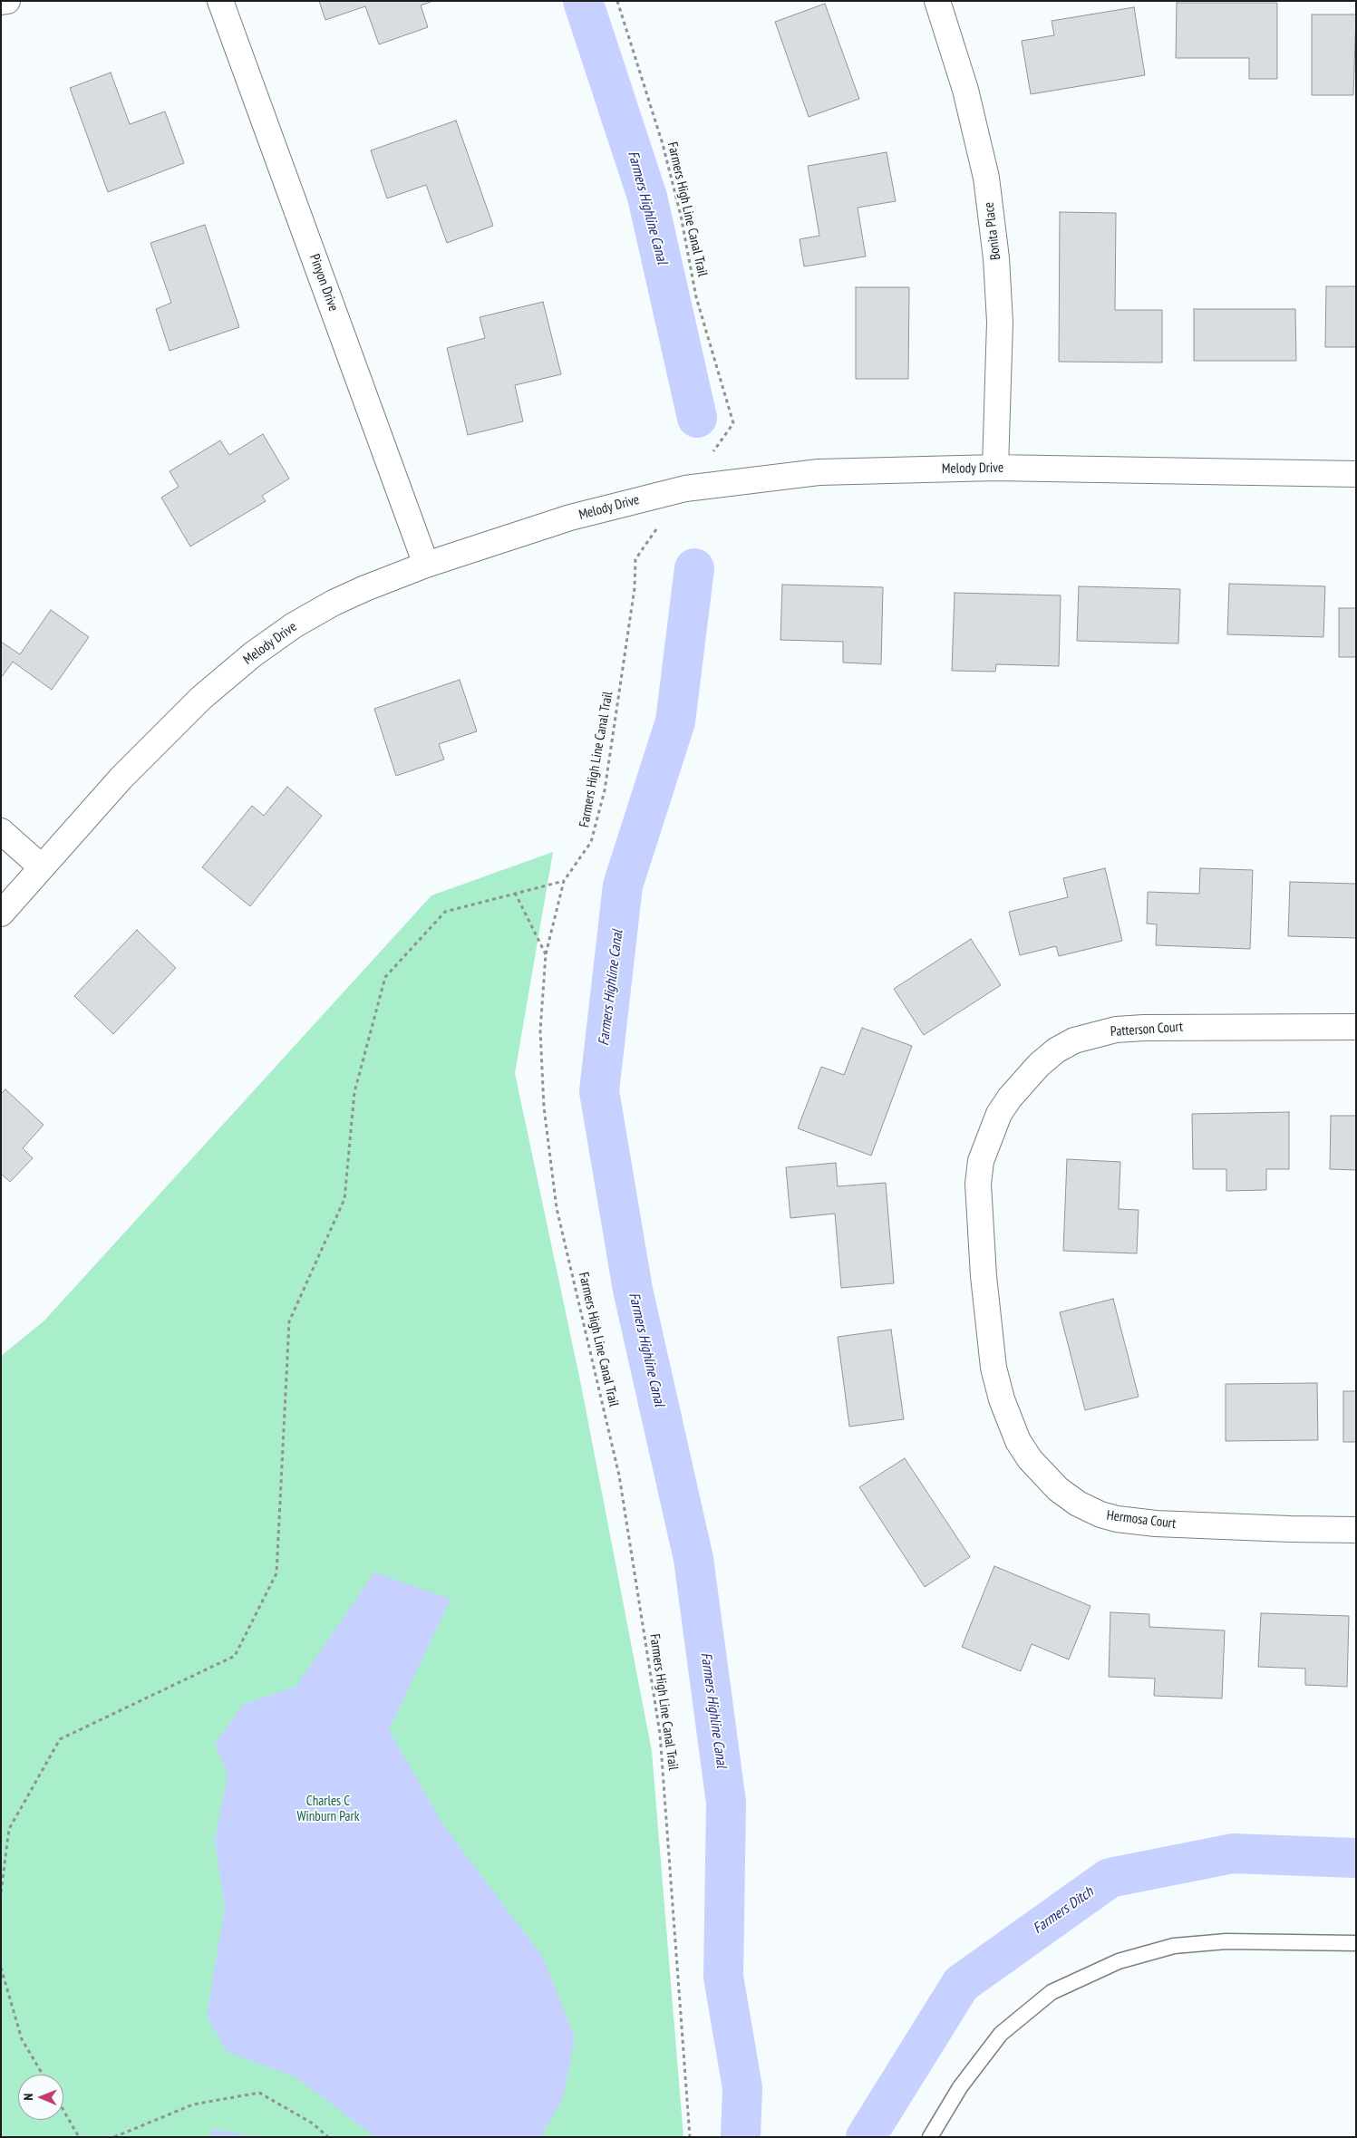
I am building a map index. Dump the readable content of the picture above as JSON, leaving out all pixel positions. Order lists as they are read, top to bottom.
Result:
{
  "streets": {
    "street": [
      "Bonita Place",
      "Pinyon Drive",
      "Melody Drive",
      "Patterson Court",
      "Hermosa Court"
    ],
    "path": ["Farmers High Line Canal Trail"]
  },
  "crossings": [
    ["Bonita Place", "Melody Drive"],
    ["Pinyon Drive", "Melody Drive"],
    ["Patterson Court", "Hermosa Court"]
  ],
  "water": ["Farmers Highline Canal", "Farmers Ditch"],
  "parks": ["Charles C Winburn Park"],
  "north": "left"
}
